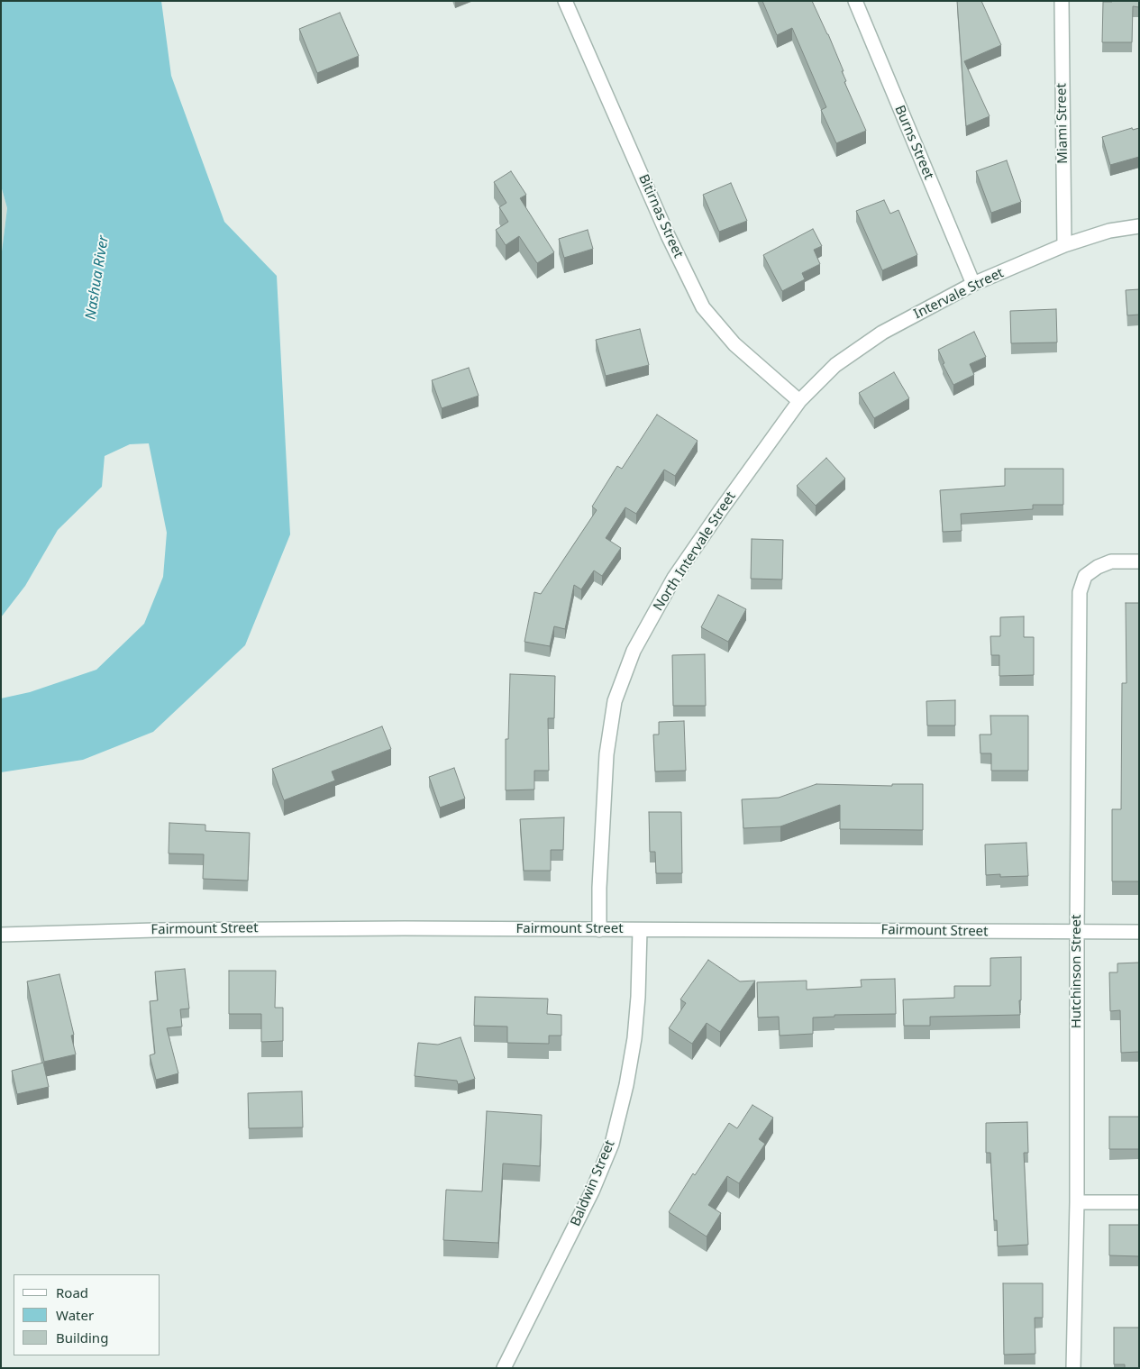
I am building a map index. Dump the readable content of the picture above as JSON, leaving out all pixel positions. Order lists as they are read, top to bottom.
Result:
{
  "streets": {
    "street": [
      "Miami Street",
      "Burns Street",
      "Bitirnas Street",
      "Intervale Street",
      "North Intervale Street",
      "Fairmount Street",
      "Hutchinson Street",
      "Baldwin Street"
    ]
  },
  "crossings": [
    ["Miami Street", "Intervale Street"],
    ["Burns Street", "Intervale Street"],
    ["Bitirnas Street", "Intervale Street"],
    ["Bitirnas Street", "North Intervale Street"],
    ["Intervale Street", "North Intervale Street"],
    ["North Intervale Street", "Fairmount Street"],
    ["Fairmount Street", "Hutchinson Street"],
    ["Fairmount Street", "Baldwin Street"]
  ],
  "water": ["Nashua River"],
  "legend": ["Road", "Water", "Building"]
}
